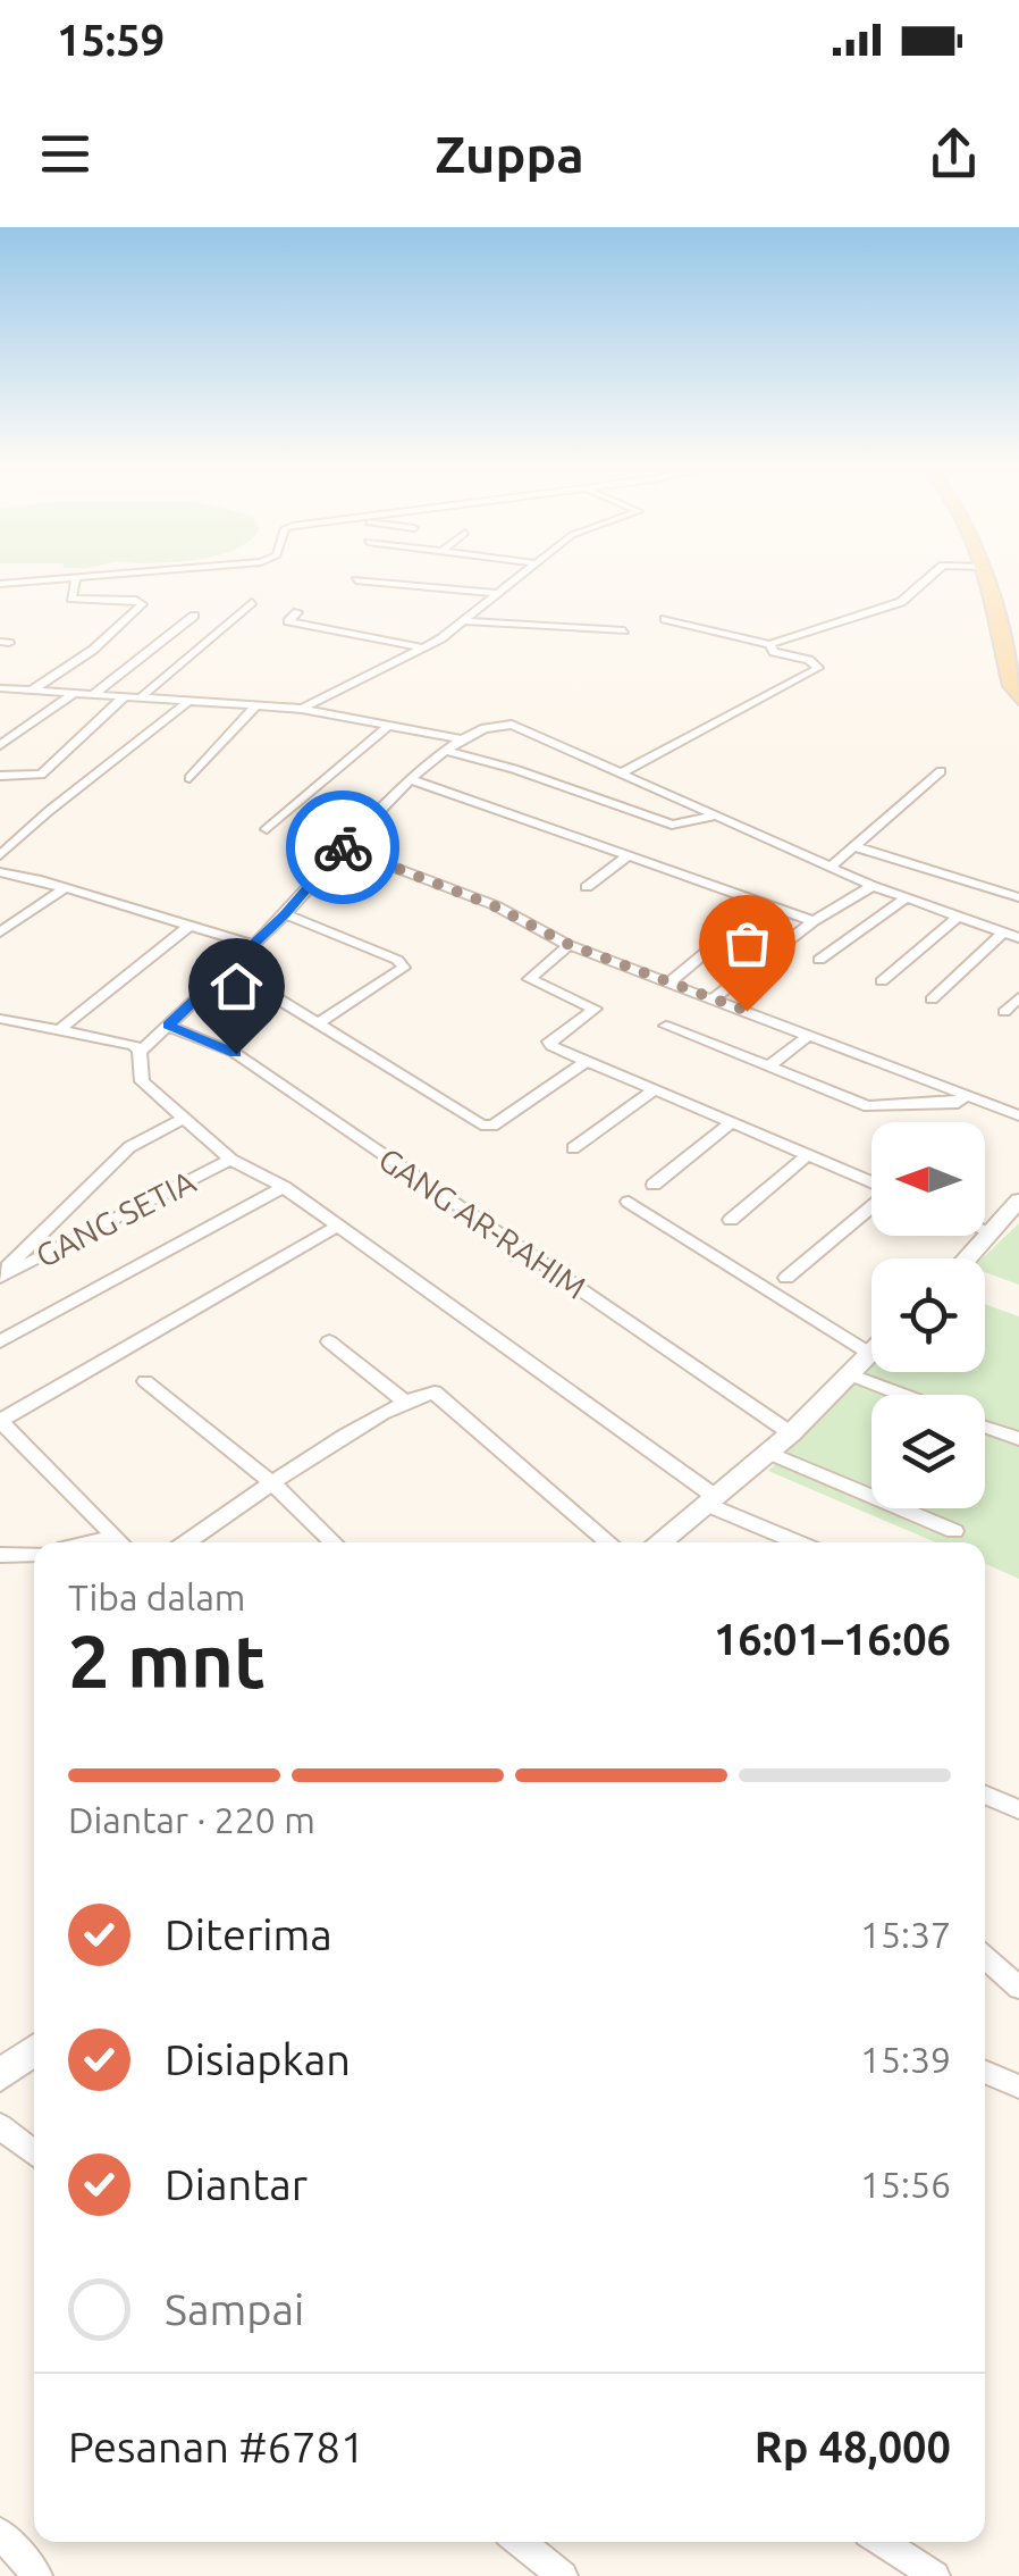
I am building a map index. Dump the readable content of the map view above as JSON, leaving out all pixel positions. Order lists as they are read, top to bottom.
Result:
{
  "streets": {
    "street": ["GANG SETIA", "GANG AR-RAHIM"]
  },
  "north": "left",
  "page": {
    "status": "15:59",
    "header": "Zuppa",
    "heading": ["2 mnt", "Tiba dalam", "16:01–16:06"],
    "panel": ["Pesanan #6781", "Rp 48,000"],
    "bar": "Diantar · 220 m",
    "list": [
      ["Diterima", "15:37"],
      ["Disiapkan", "15:39"],
      ["Diantar", "15:56"],
      "Sampai"
    ]
  }
}
